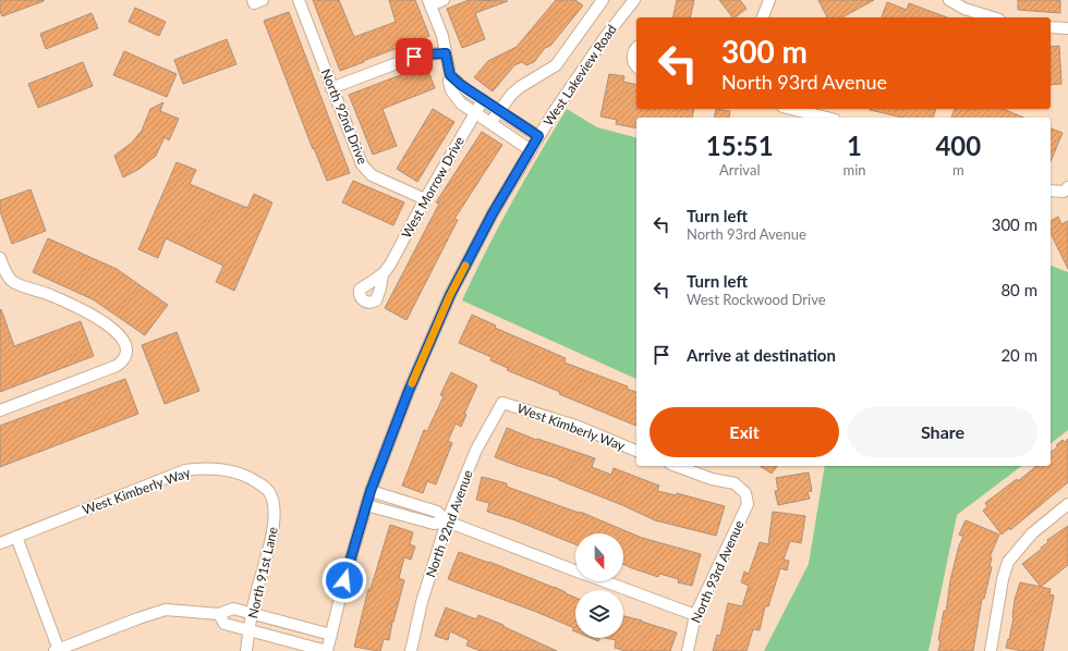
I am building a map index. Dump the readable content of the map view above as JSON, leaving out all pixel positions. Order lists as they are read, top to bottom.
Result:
{
  "streets": {
    "street": [
      "West Lakeview Road",
      "North 92nd Drive",
      "West Morrow Drive",
      "West Kimberly Way",
      "North 92nd Avenue",
      "North 93rd Avenue",
      "North 91st Lane"
    ]
  },
  "crossings": [
    ["North 92nd Drive", "West Morrow Drive"],
    ["West Kimberly Way", "North 92nd Avenue"],
    ["West Kimberly Way", "North 91st Lane"]
  ],
  "north": "bottom",
  "page": {
    "turn": ["300 m", "North 93rd Avenue"],
    "eta": [
      "15:51",
      "Arrival",
      "1",
      "min",
      "400",
      "m"
    ],
    "list": [
      {
        "name": "Turn left",
        "note": "North 93rd Avenue",
        "value": "300 m"
      },
      {
        "name": "Turn left",
        "note": "West Rockwood Drive",
        "value": "80 m"
      },
      {
        "name": "Arrive at destination",
        "value": "20 m"
      }
    ],
    "buttons": ["Exit", "Share"]
  }
}
